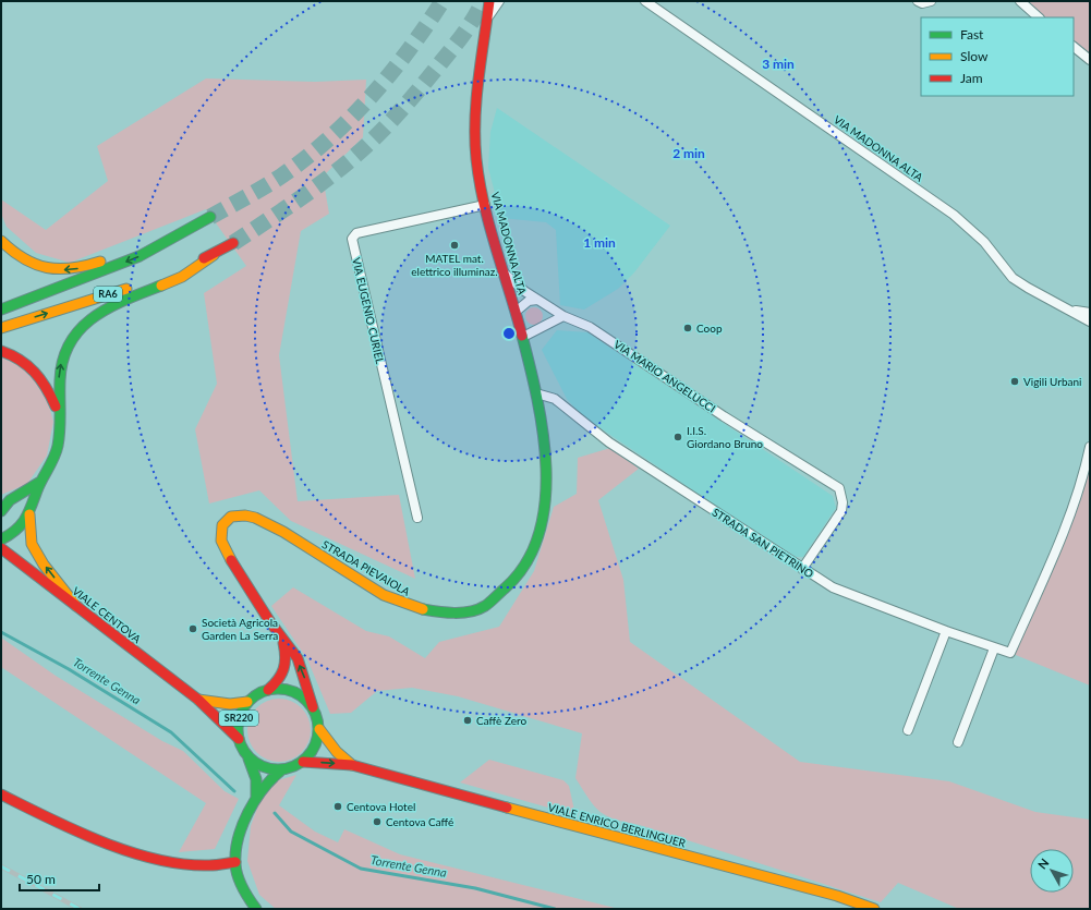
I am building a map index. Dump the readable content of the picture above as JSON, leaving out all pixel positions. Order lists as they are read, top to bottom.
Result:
{
  "streets": {
    "main road": [
      "VIA MADONNA ALTA",
      "RA6",
      "STRADA PIEVAIOLA",
      "VIALE CENTOVA",
      "SR220",
      "VIALE ENRICO BERLINGUER"
    ],
    "street": ["VIA EUGENIO CURIEL", "VIA MARIO ANGELUCCI", "STRADA SAN PIETRINO"]
  },
  "crossings": [
    ["VIA MADONNA ALTA", "VIA EUGENIO CURIEL"],
    ["VIA MADONNA ALTA", "VIA MARIO ANGELUCCI"],
    ["VIA MADONNA ALTA", "STRADA SAN PIETRINO"],
    ["VIA MADONNA ALTA", "STRADA PIEVAIOLA"],
    ["VIA MARIO ANGELUCCI", "STRADA SAN PIETRINO"],
    ["STRADA SAN PIETRINO", "STRADA PIEVAIOLA"],
    ["STRADA PIEVAIOLA", "SR220"],
    ["VIALE CENTOVA", "SR220"],
    ["VIALE CENTOVA", "VIALE ENRICO BERLINGUER"],
    ["SR220", "VIALE ENRICO BERLINGUER"]
  ],
  "water": ["Torrente Genna"],
  "places": [
    "MATEL mat. elettrico illuminaz.",
    "Coop",
    "Vigili Urbani",
    "I.I.S. Giordano Bruno",
    "Società Agricola Garden La Serra",
    "Caffè Zero",
    "Centova Hotel",
    "Centova Caffé"
  ],
  "legend": ["Fast", "Slow", "Jam"],
  "scale_bar": "50 m",
  "north": "top left",
  "rings": ["3 min", "2 min", "1 min"]
}
